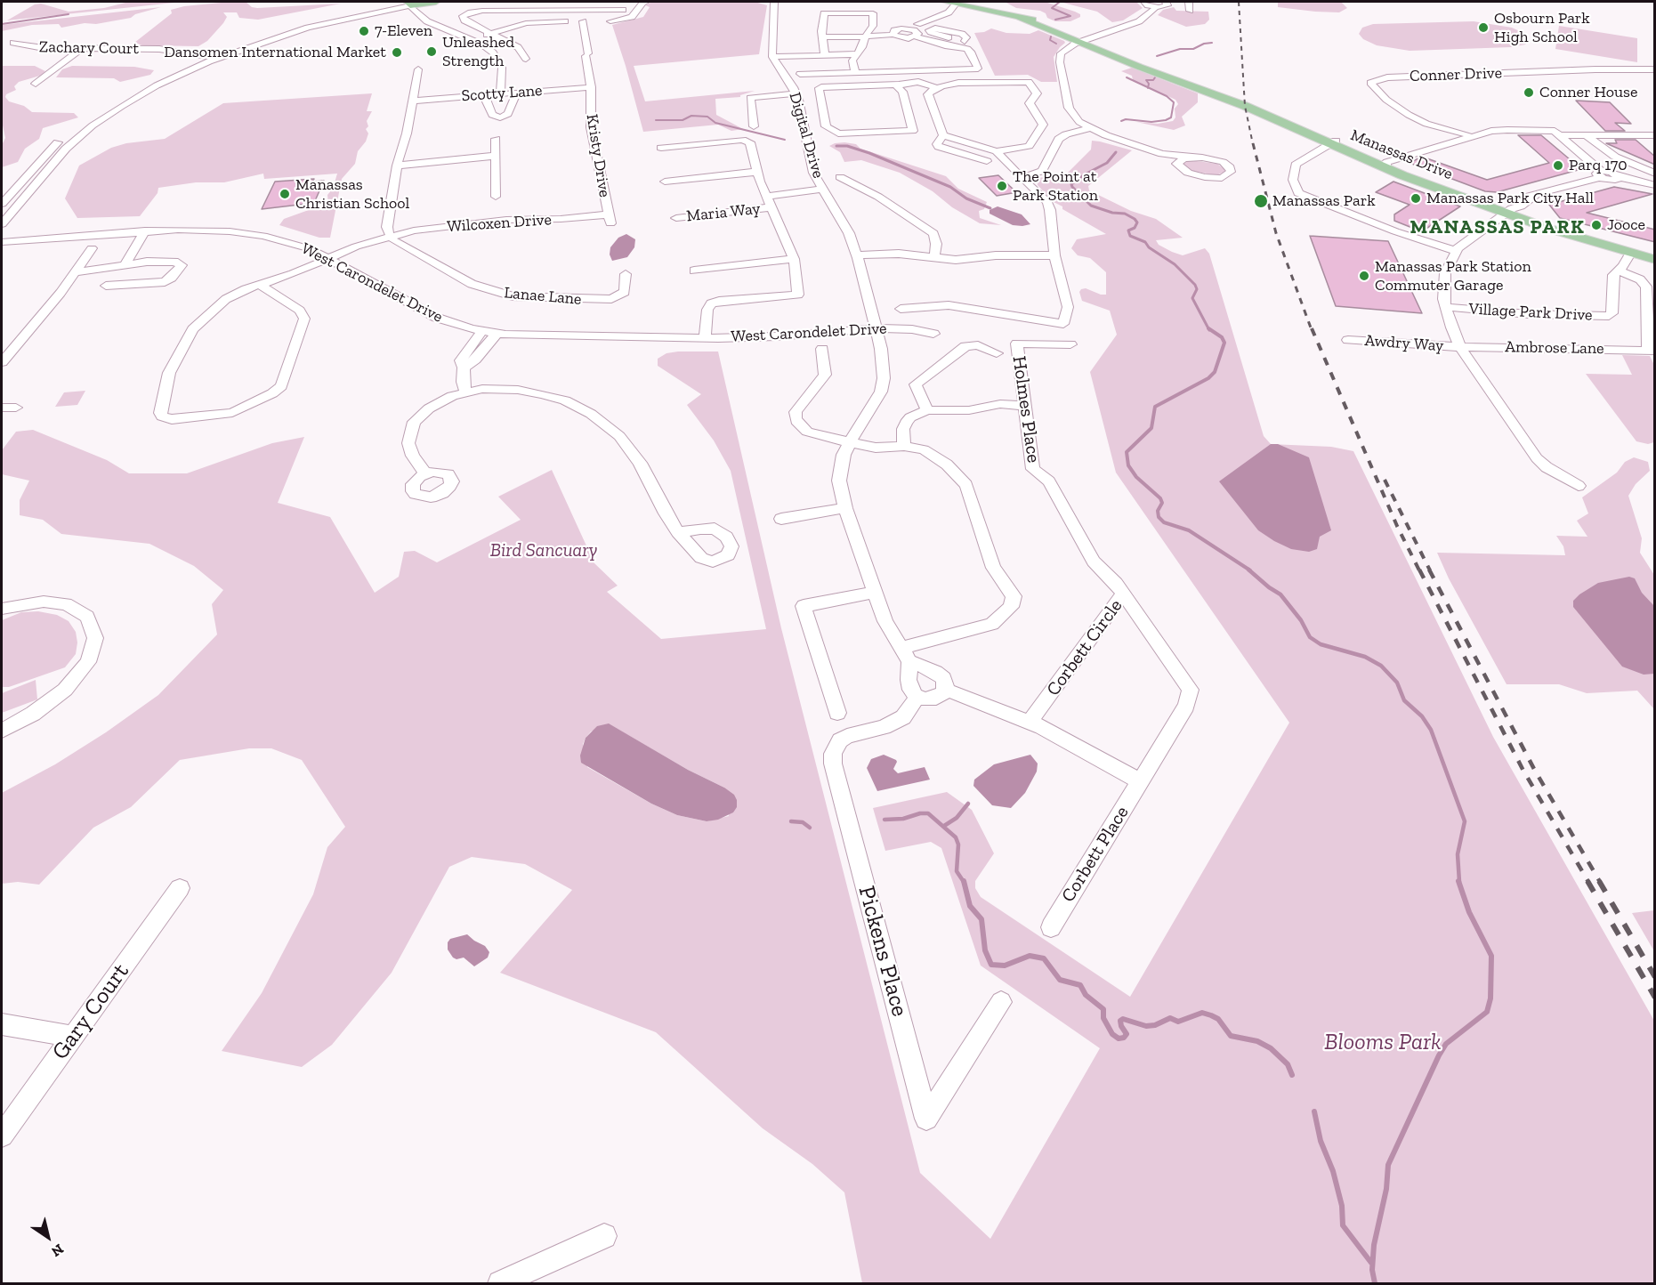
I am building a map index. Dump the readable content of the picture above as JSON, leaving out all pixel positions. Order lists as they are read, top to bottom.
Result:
{
  "streets": {
    "main road": ["Manassas Drive"],
    "street": [
      "Zachary Court",
      "Conner Drive",
      "Scotty Lane",
      "Digital Drive",
      "Kristy Drive",
      "Maria Way",
      "Wilcoxen Drive",
      "West Carondelet Drive",
      "Lanae Lane",
      "Village Park Drive",
      "Awdry Way",
      "Ambrose Lane",
      "Holmes Place",
      "Corbett Circle",
      "Corbett Place",
      "Pickens Place",
      "Gary Court"
    ]
  },
  "crossings": [
    ["Scotty Lane", "Kristy Drive"],
    ["Digital Drive", "West Carondelet Drive"],
    ["Manassas Drive", "Village Park Drive"],
    ["Kristy Drive", "Wilcoxen Drive"],
    ["Wilcoxen Drive", "West Carondelet Drive"],
    ["Wilcoxen Drive", "Lanae Lane"],
    ["Awdry Way", "Ambrose Lane"],
    ["Holmes Place", "Corbett Circle"],
    ["Corbett Circle", "Corbett Place"]
  ],
  "districts": ["MANASSAS PARK"],
  "parks": ["Bird Sancuary", "Blooms Park"],
  "places": [
    "Osbourn Park High School",
    "7-Eleven",
    "Unleashed Strength",
    "Dansomen International Market",
    "Conner House",
    "Parq 170",
    "The Point at Park Station",
    "Manassas Christian School",
    "Manassas Park City Hall",
    "Manassas Park",
    "Jooce",
    "Manassas Park Station Commuter Garage"
  ],
  "north": "bottom right"
}
